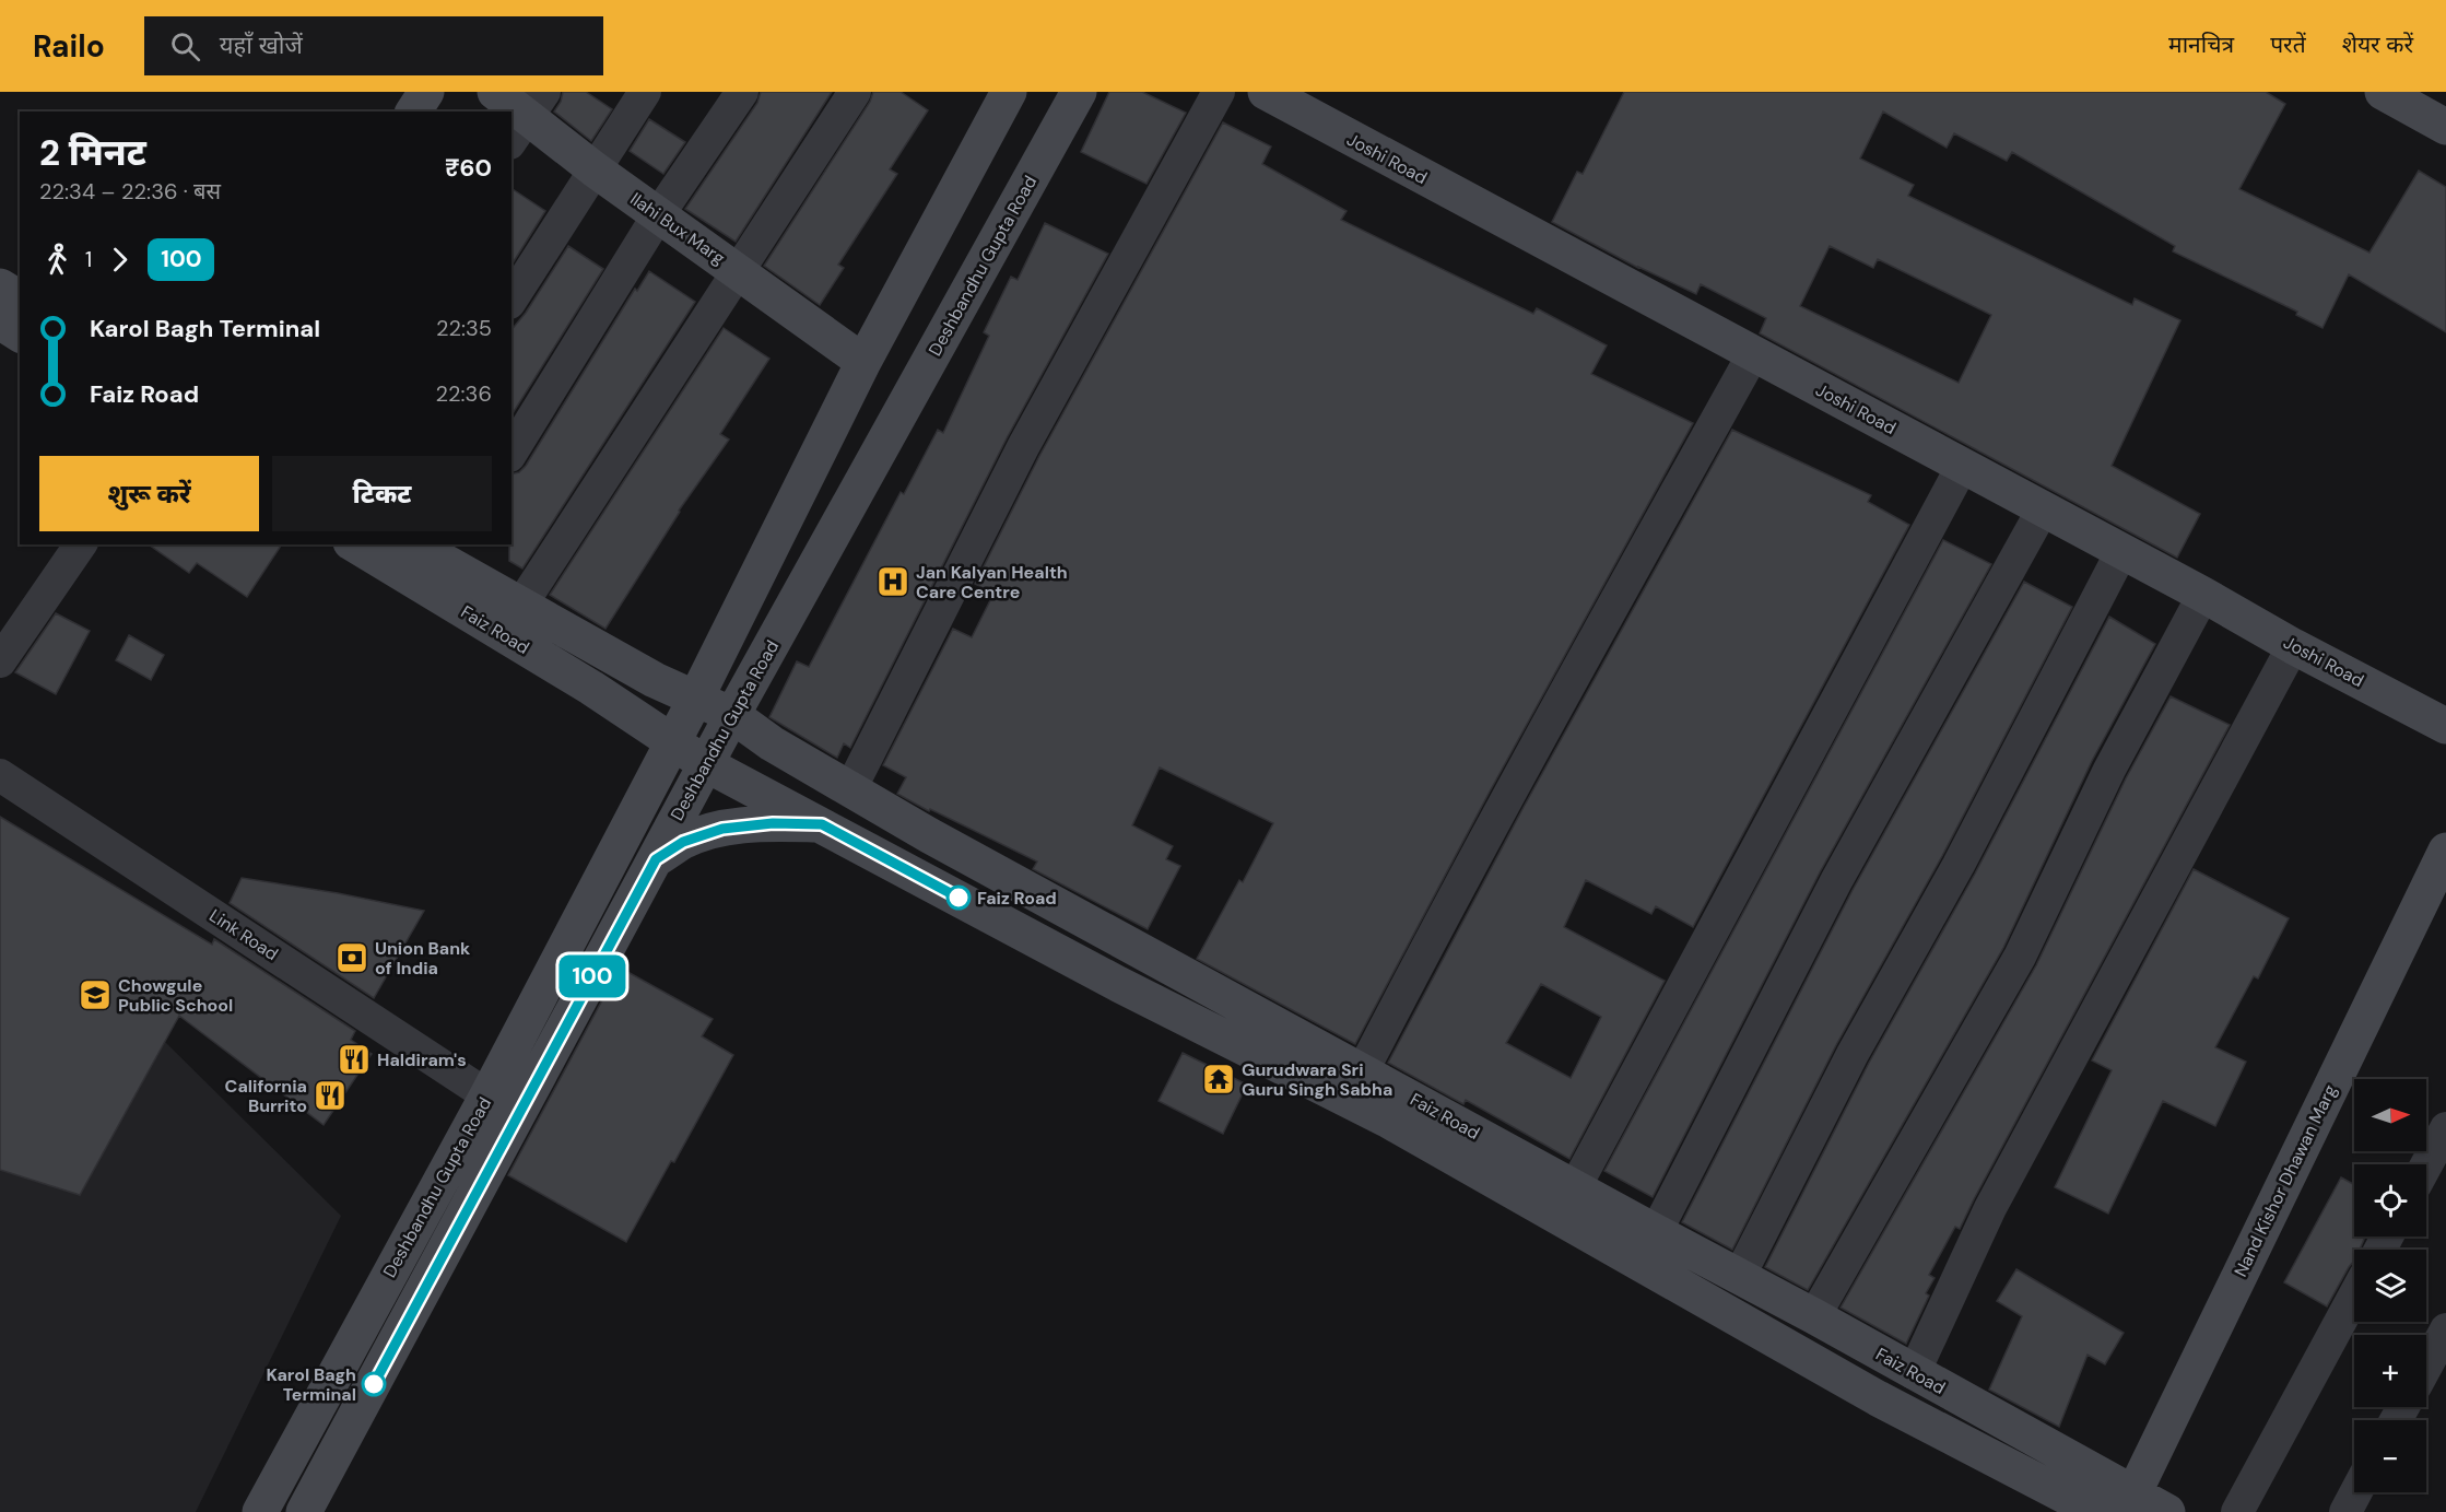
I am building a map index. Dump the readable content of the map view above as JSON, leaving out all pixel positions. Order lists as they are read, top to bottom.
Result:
{
  "streets": {
    "street": [
      "Joshi Road",
      "Ilahi Bux Marg",
      "Deshbandhu Gupta Road",
      "Faiz Road",
      "Link Road",
      "Nand Kishor Dhawan Marg"
    ]
  },
  "crossings": [
    ["Ilahi Bux Marg", "Deshbandhu Gupta Road"],
    ["Deshbandhu Gupta Road", "Faiz Road"],
    ["Deshbandhu Gupta Road", "Link Road"],
    ["Faiz Road", "Nand Kishor Dhawan Marg"]
  ],
  "places": {
    "hospital": ["Jan Kalyan Health Care Centre"],
    "other": ["Faiz Road", "Karol Bagh Terminal"],
    "bank": ["Union Bank of India"],
    "school or university": ["Chowgule Public School"],
    "restaurant": ["Haldiram's", "California Burrito"],
    "temple": ["Gurudwara Sri Guru Singh Sabha"]
  },
  "lines": ["bus line 100"],
  "north": "right",
  "page": {
    "header": "Railo",
    "search": "यहाँ खोजें",
    "nav": ["मानचित्र", "परतें", "शेयर करें"],
    "on_map": "100",
    "heading": ["2 मिनट", "22:34 – 22:36 · बस", "₹60"],
    "legs": ["1", "100"],
    "list": [
      {
        "name": "Karol Bagh Terminal",
        "value": "22:35"
      },
      {
        "name": "Faiz Road",
        "value": "22:36"
      }
    ],
    "buttons": ["शुरू करें", "टिकट"],
    "map_buttons": ["+", "−"]
  }
}
